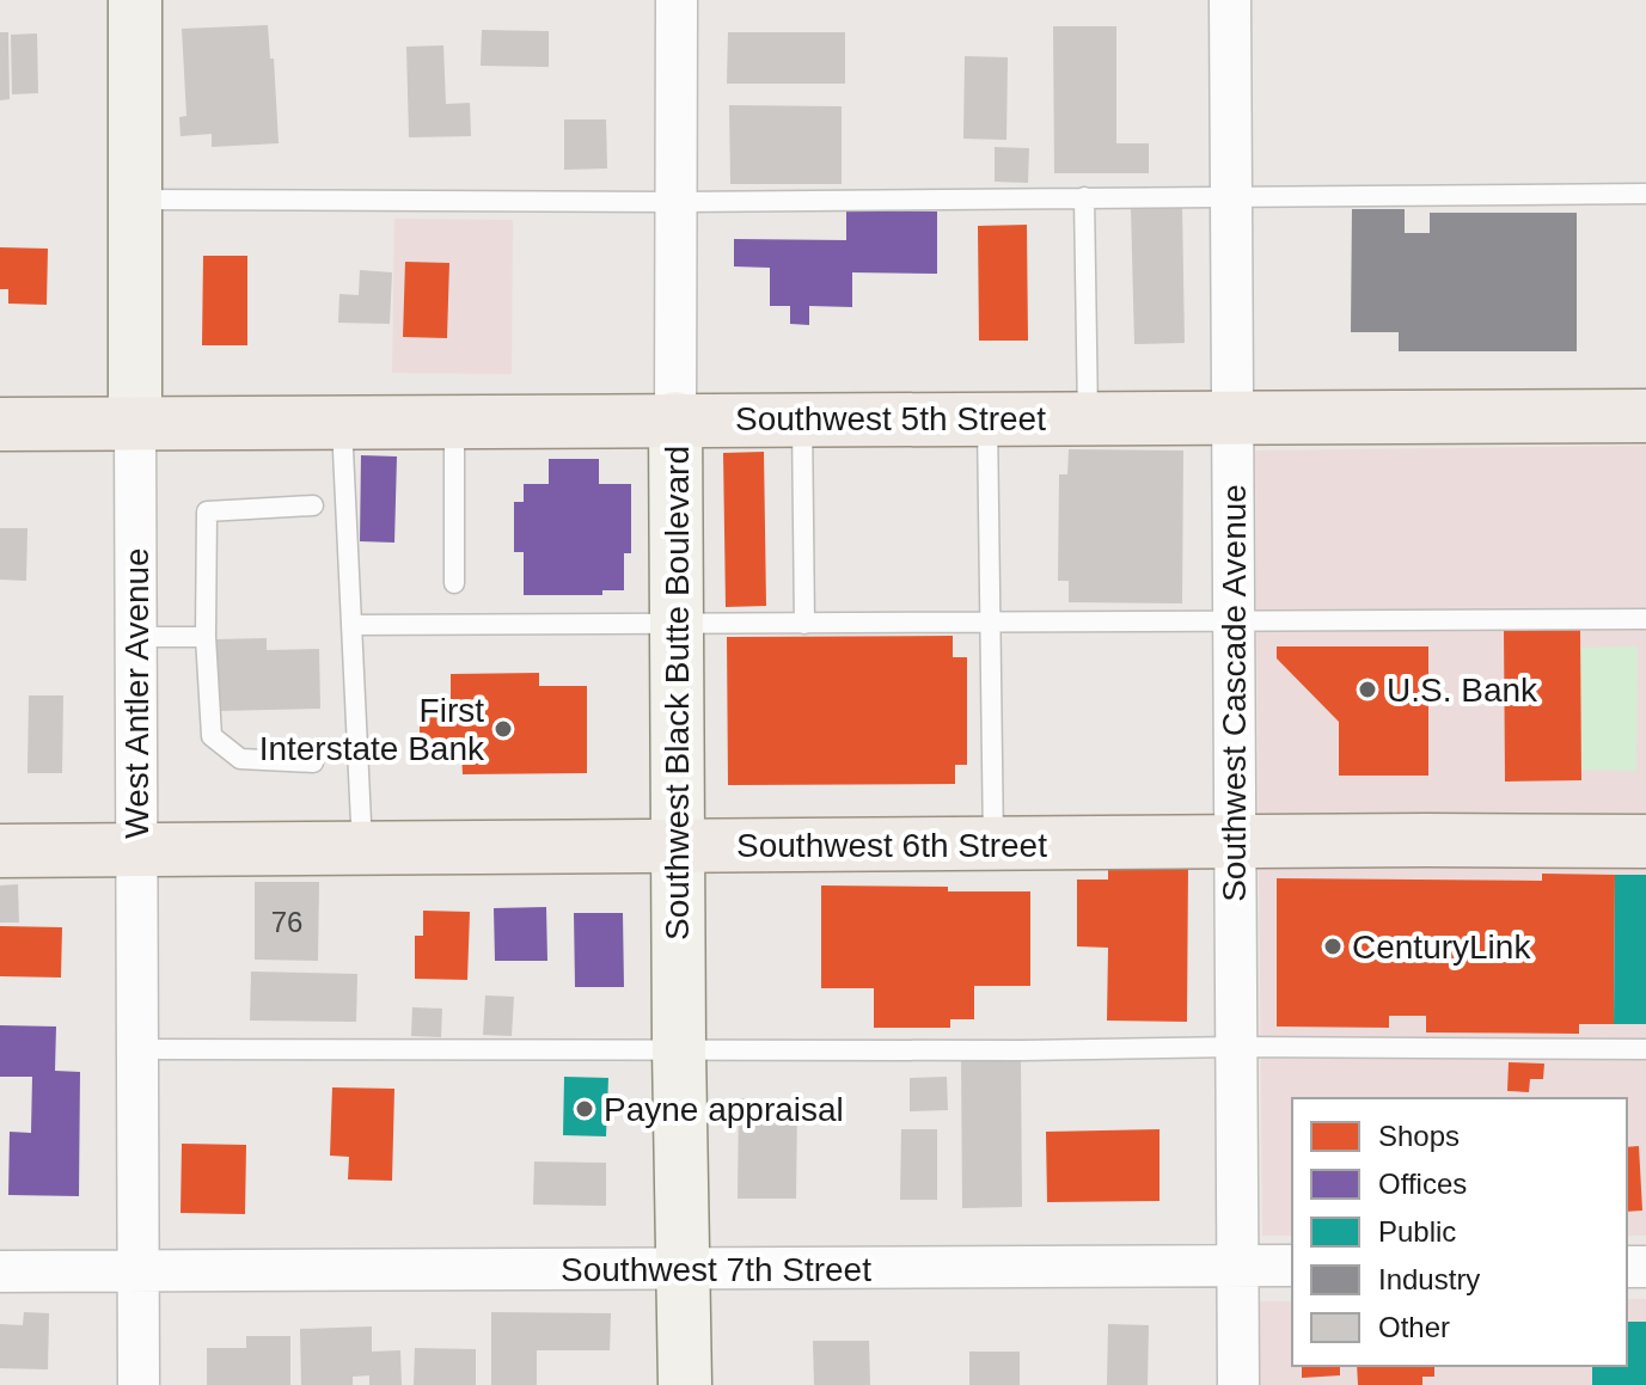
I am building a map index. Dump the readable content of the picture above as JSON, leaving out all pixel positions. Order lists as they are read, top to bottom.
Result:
{
  "streets": {
    "main road": ["Southwest 5th Street", "Southwest 6th Street"],
    "street": [
      "West Antler Avenue",
      "Southwest Black Butte Boulevard",
      "Southwest Cascade Avenue",
      "Southwest 7th Street"
    ]
  },
  "crossings": [
    ["Southwest 5th Street", "West Antler Avenue"],
    ["Southwest 5th Street", "Southwest Black Butte Boulevard"],
    ["Southwest 5th Street", "Southwest Cascade Avenue"],
    ["West Antler Avenue", "Southwest 6th Street"],
    ["West Antler Avenue", "Southwest 7th Street"],
    ["Southwest Black Butte Boulevard", "Southwest 6th Street"],
    ["Southwest Black Butte Boulevard", "Southwest 7th Street"],
    ["Southwest Cascade Avenue", "Southwest 6th Street"],
    ["Southwest Cascade Avenue", "Southwest 7th Street"]
  ],
  "places": [
    "U.S. Bank",
    "First Interstate Bank",
    "CenturyLink",
    "Payne appraisal"
  ],
  "house_numbers": ["76"],
  "legend": [
    "Shops",
    "Offices",
    "Public",
    "Industry",
    "Other"
  ]
}
